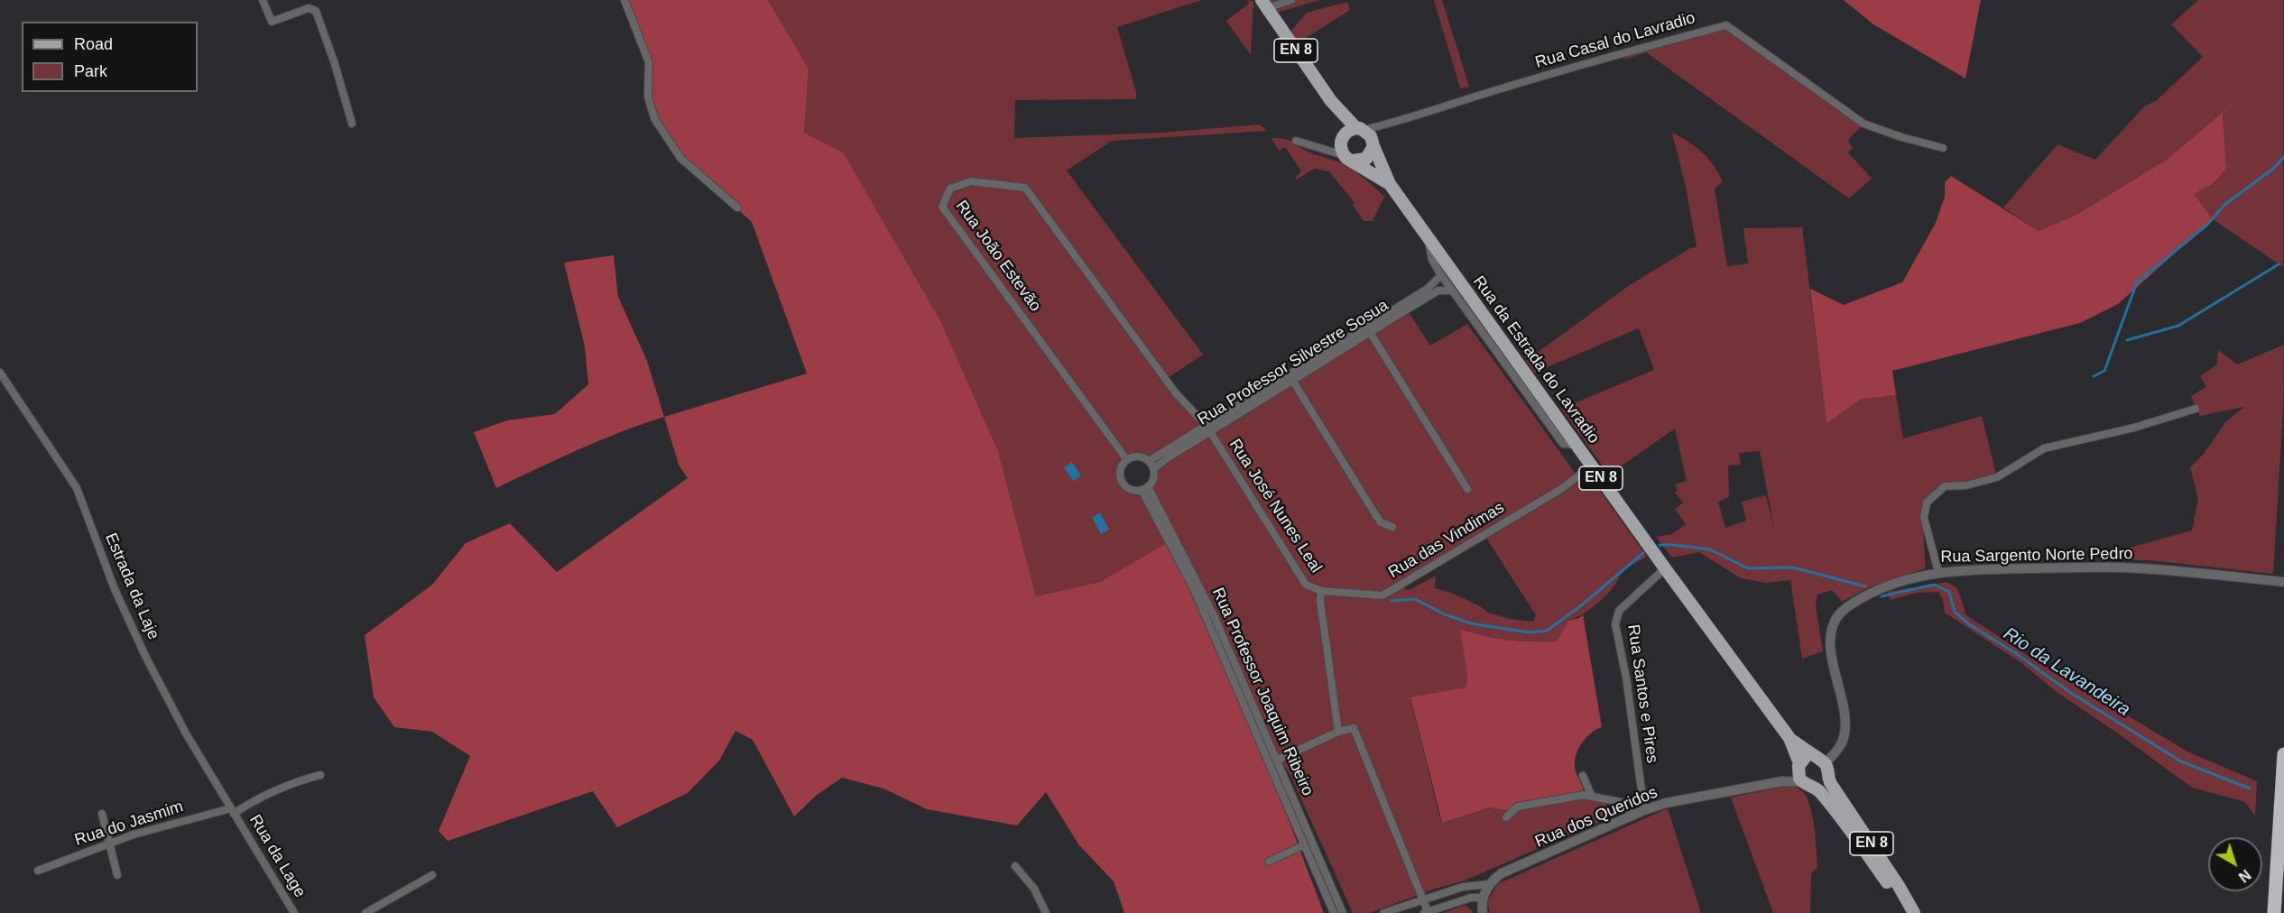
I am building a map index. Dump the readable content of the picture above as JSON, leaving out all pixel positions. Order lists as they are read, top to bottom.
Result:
{
  "streets": {
    "main road": ["EN 8", "Rua da Estrada do Lavradio"],
    "street": [
      "Rua Casal do Lavradio",
      "Rua João Estevão",
      "Rua Professor Silvestre Sosua",
      "Rua José Nunes Leal",
      "Rua das Vindimas",
      "Rua Sargento Norte Pedro",
      "Estrada da Laje",
      "Rua Professor Joaquim Ribeiro",
      "Rua Santos e Pires",
      "Rua dos Queridos",
      "Rua do Jasmim",
      "Rua da Lage"
    ]
  },
  "crossings": [
    ["Rua Casal do Lavradio", "EN 8"],
    ["Rua Casal do Lavradio", "Rua da Estrada do Lavradio"],
    ["EN 8", "Rua da Estrada do Lavradio"],
    ["Rua João Estevão", "Rua Professor Silvestre Sosua"],
    ["Rua João Estevão", "Rua José Nunes Leal"],
    ["Rua João Estevão", "Rua Professor Joaquim Ribeiro"],
    ["Rua da Estrada do Lavradio", "Rua das Vindimas"],
    ["Rua da Estrada do Lavradio", "Rua Sargento Norte Pedro"],
    ["Rua da Estrada do Lavradio", "Rua Santos e Pires"],
    ["Rua da Estrada do Lavradio", "Rua dos Queridos"],
    ["Rua Professor Silvestre Sosua", "Rua José Nunes Leal"],
    ["Rua Professor Silvestre Sosua", "Rua Professor Joaquim Ribeiro"],
    ["Rua José Nunes Leal", "Rua das Vindimas"],
    ["Rua Sargento Norte Pedro", "Rua dos Queridos"],
    ["Estrada da Laje", "Rua do Jasmim"],
    ["Estrada da Laje", "Rua da Lage"],
    ["Rua Santos e Pires", "Rua dos Queridos"],
    ["Rua do Jasmim", "Rua da Lage"]
  ],
  "water": ["Rio da Lavandeira"],
  "legend": ["Road", "Park"],
  "north": "bottom right"
}
